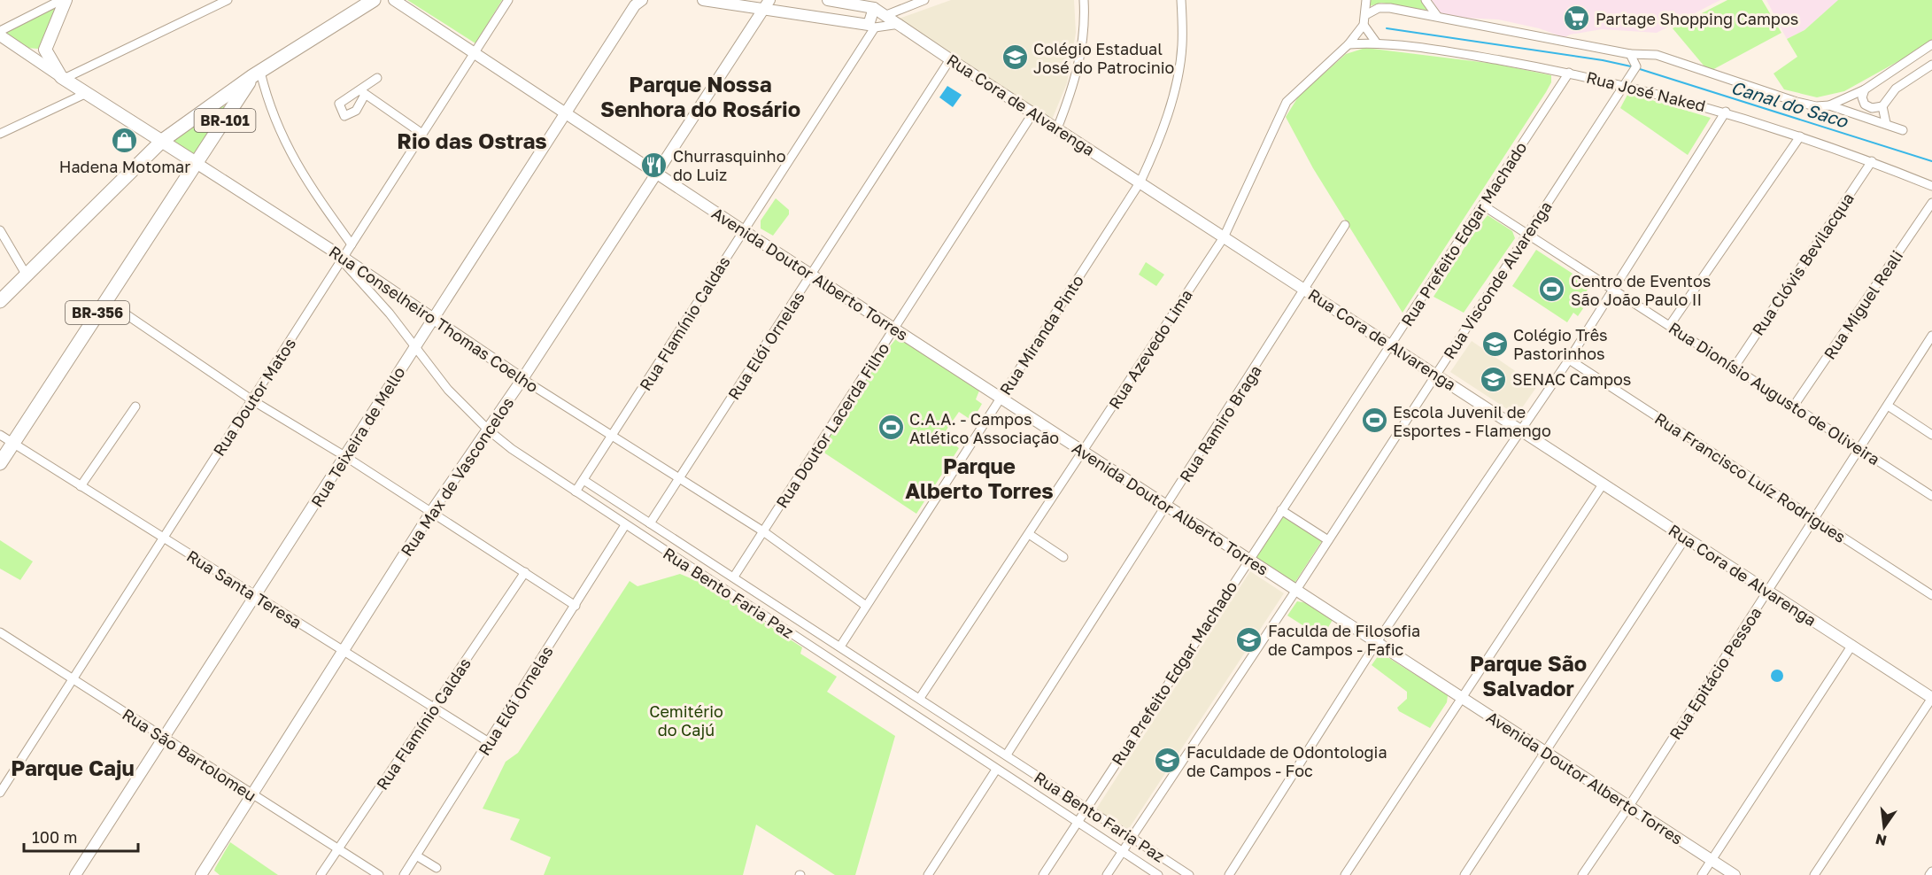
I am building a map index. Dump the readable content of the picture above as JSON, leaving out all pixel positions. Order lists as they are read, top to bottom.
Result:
{
  "streets": {
    "highway": ["BR-101", "BR-356"],
    "main road": [
      "Rua Cora de Alvarenga",
      "Avenida Doutor Alberto Torres",
      "Rua Conselheiro Thomas Coelho",
      "Rua Teixeira de Mello",
      "Rua Max de Vasconcelos"
    ],
    "street": [
      "Rua José Naked",
      "Rua Prefeito Edgar Machado",
      "Rua Clóvis Bevilacqua",
      "Rua Visconde Alvarenga",
      "Rua Miguel Reali",
      "Rua Flamínio Caldas",
      "Rua Miranda Pinto",
      "Rua Elói Ornelas",
      "Rua Azevedo Lima",
      "Rua Dionísio Augusto de Oliveira",
      "Rua Doutor Matos",
      "Rua Ramiro Braga",
      "Rua Doutor Lacerda Filho",
      "Rua Francisco Luíz Rodrigues",
      "Rua Santa Teresa",
      "Rua Bento Faria Paz",
      "Rua Epitácio Pessoa",
      "Rua São Bartolomeu"
    ]
  },
  "crossings": [
    ["Rua José Naked", "Rua Prefeito Edgar Machado"],
    ["Rua José Naked", "Rua Clóvis Bevilacqua"],
    ["Rua José Naked", "Rua Visconde Alvarenga"],
    ["Rua José Naked", "Rua Azevedo Lima"],
    ["Rua Cora de Alvarenga", "Rua Prefeito Edgar Machado"],
    ["Rua Cora de Alvarenga", "Rua Visconde Alvarenga"],
    ["Rua Cora de Alvarenga", "Rua Miranda Pinto"],
    ["Rua Cora de Alvarenga", "Rua Elói Ornelas"],
    ["Rua Cora de Alvarenga", "Rua Azevedo Lima"],
    ["Rua Cora de Alvarenga", "Rua Ramiro Braga"],
    ["Rua Cora de Alvarenga", "Rua Doutor Lacerda Filho"],
    ["Rua Cora de Alvarenga", "Rua Epitácio Pessoa"],
    ["BR-101", "BR-356"],
    ["BR-101", "Rua Conselheiro Thomas Coelho"],
    ["Rua Prefeito Edgar Machado", "Avenida Doutor Alberto Torres"],
    ["Rua Prefeito Edgar Machado", "Rua Dionísio Augusto de Oliveira"],
    ["Rua Prefeito Edgar Machado", "Rua Bento Faria Paz"],
    ["Rua Clóvis Bevilacqua", "Rua Dionísio Augusto de Oliveira"],
    ["Avenida Doutor Alberto Torres", "Rua Visconde Alvarenga"],
    ["Avenida Doutor Alberto Torres", "Rua Flamínio Caldas"],
    ["Avenida Doutor Alberto Torres", "Rua Miranda Pinto"],
    ["Avenida Doutor Alberto Torres", "Rua Elói Ornelas"],
    ["Avenida Doutor Alberto Torres", "Rua Azevedo Lima"],
    ["Avenida Doutor Alberto Torres", "Rua Doutor Matos"],
    ["Avenida Doutor Alberto Torres", "Rua Ramiro Braga"],
    ["Avenida Doutor Alberto Torres", "Rua Doutor Lacerda Filho"],
    ["Avenida Doutor Alberto Torres", "Rua Teixeira de Mello"],
    ["Avenida Doutor Alberto Torres", "Rua Max de Vasconcelos"],
    ["Avenida Doutor Alberto Torres", "Rua Epitácio Pessoa"],
    ["Rua Visconde Alvarenga", "Rua Dionísio Augusto de Oliveira"],
    ["Rua Visconde Alvarenga", "Rua Bento Faria Paz"],
    ["Rua Miguel Reali", "Rua Dionísio Augusto de Oliveira"],
    ["BR-356", "Rua Conselheiro Thomas Coelho"],
    ["BR-356", "Rua Santa Teresa"],
    ["Rua Conselheiro Thomas Coelho", "Rua Flamínio Caldas"],
    ["Rua Conselheiro Thomas Coelho", "Rua Miranda Pinto"],
    ["Rua Conselheiro Thomas Coelho", "Rua Elói Ornelas"],
    ["Rua Conselheiro Thomas Coelho", "Rua Doutor Matos"],
    ["Rua Conselheiro Thomas Coelho", "Rua Doutor Lacerda Filho"],
    ["Rua Conselheiro Thomas Coelho", "Rua Teixeira de Mello"],
    ["Rua Conselheiro Thomas Coelho", "Rua Max de Vasconcelos"],
    ["Rua Conselheiro Thomas Coelho", "Rua Bento Faria Paz"],
    ["Rua Flamínio Caldas", "Rua Santa Teresa"],
    ["Rua Flamínio Caldas", "Rua Bento Faria Paz"],
    ["Rua Flamínio Caldas", "Rua São Bartolomeu"],
    ["Rua Miranda Pinto", "Rua Bento Faria Paz"],
    ["Rua Elói Ornelas", "Rua Santa Teresa"],
    ["Rua Elói Ornelas", "Rua Bento Faria Paz"],
    ["Rua Azevedo Lima", "Rua Bento Faria Paz"],
    ["Rua Dionísio Augusto de Oliveira", "Rua Epitácio Pessoa"],
    ["Rua Doutor Matos", "Rua Santa Teresa"],
    ["Rua Doutor Matos", "Rua Bento Faria Paz"],
    ["Rua Doutor Matos", "Rua São Bartolomeu"],
    ["Rua Ramiro Braga", "Rua Bento Faria Paz"],
    ["Rua Doutor Lacerda Filho", "Rua Bento Faria Paz"],
    ["Rua Teixeira de Mello", "Rua Santa Teresa"],
    ["Rua Teixeira de Mello", "Rua Bento Faria Paz"],
    ["Rua Teixeira de Mello", "Rua São Bartolomeu"],
    ["Rua Max de Vasconcelos", "Rua Santa Teresa"],
    ["Rua Max de Vasconcelos", "Rua Bento Faria Paz"],
    ["Rua Max de Vasconcelos", "Rua São Bartolomeu"],
    ["Rua Francisco Luíz Rodrigues", "Rua Epitácio Pessoa"]
  ],
  "districts": [
    "Parque Nossa Senhora do Rosário",
    "Rio das Ostras",
    "Parque Alberto Torres",
    "Parque São Salvador",
    "Parque Caju"
  ],
  "water": ["Canal do Saco"],
  "parks": ["Cemitério do Cajú"],
  "places": {
    "supermarket": ["Partage Shopping Campos"],
    "school or university": [
      "Colégio Estadual José do Patrocinio",
      "Colégio Três Pastorinhos",
      "SENAC Campos",
      "Faculda de Filosofia de Campos - Fafic",
      "Faculdade de Odontologia de Campos - Foc"
    ],
    "shop": ["Hadena Motomar"],
    "restaurant": ["Churrasquinho do Luiz"],
    "sports": ["Centro de Eventos São João Paulo II", "Escola Juvenil de Esportes - Flamengo", "C.A.A. - Campos Atlético Associação"]
  },
  "scale_bar": "100 m",
  "north": "bottom"
}
